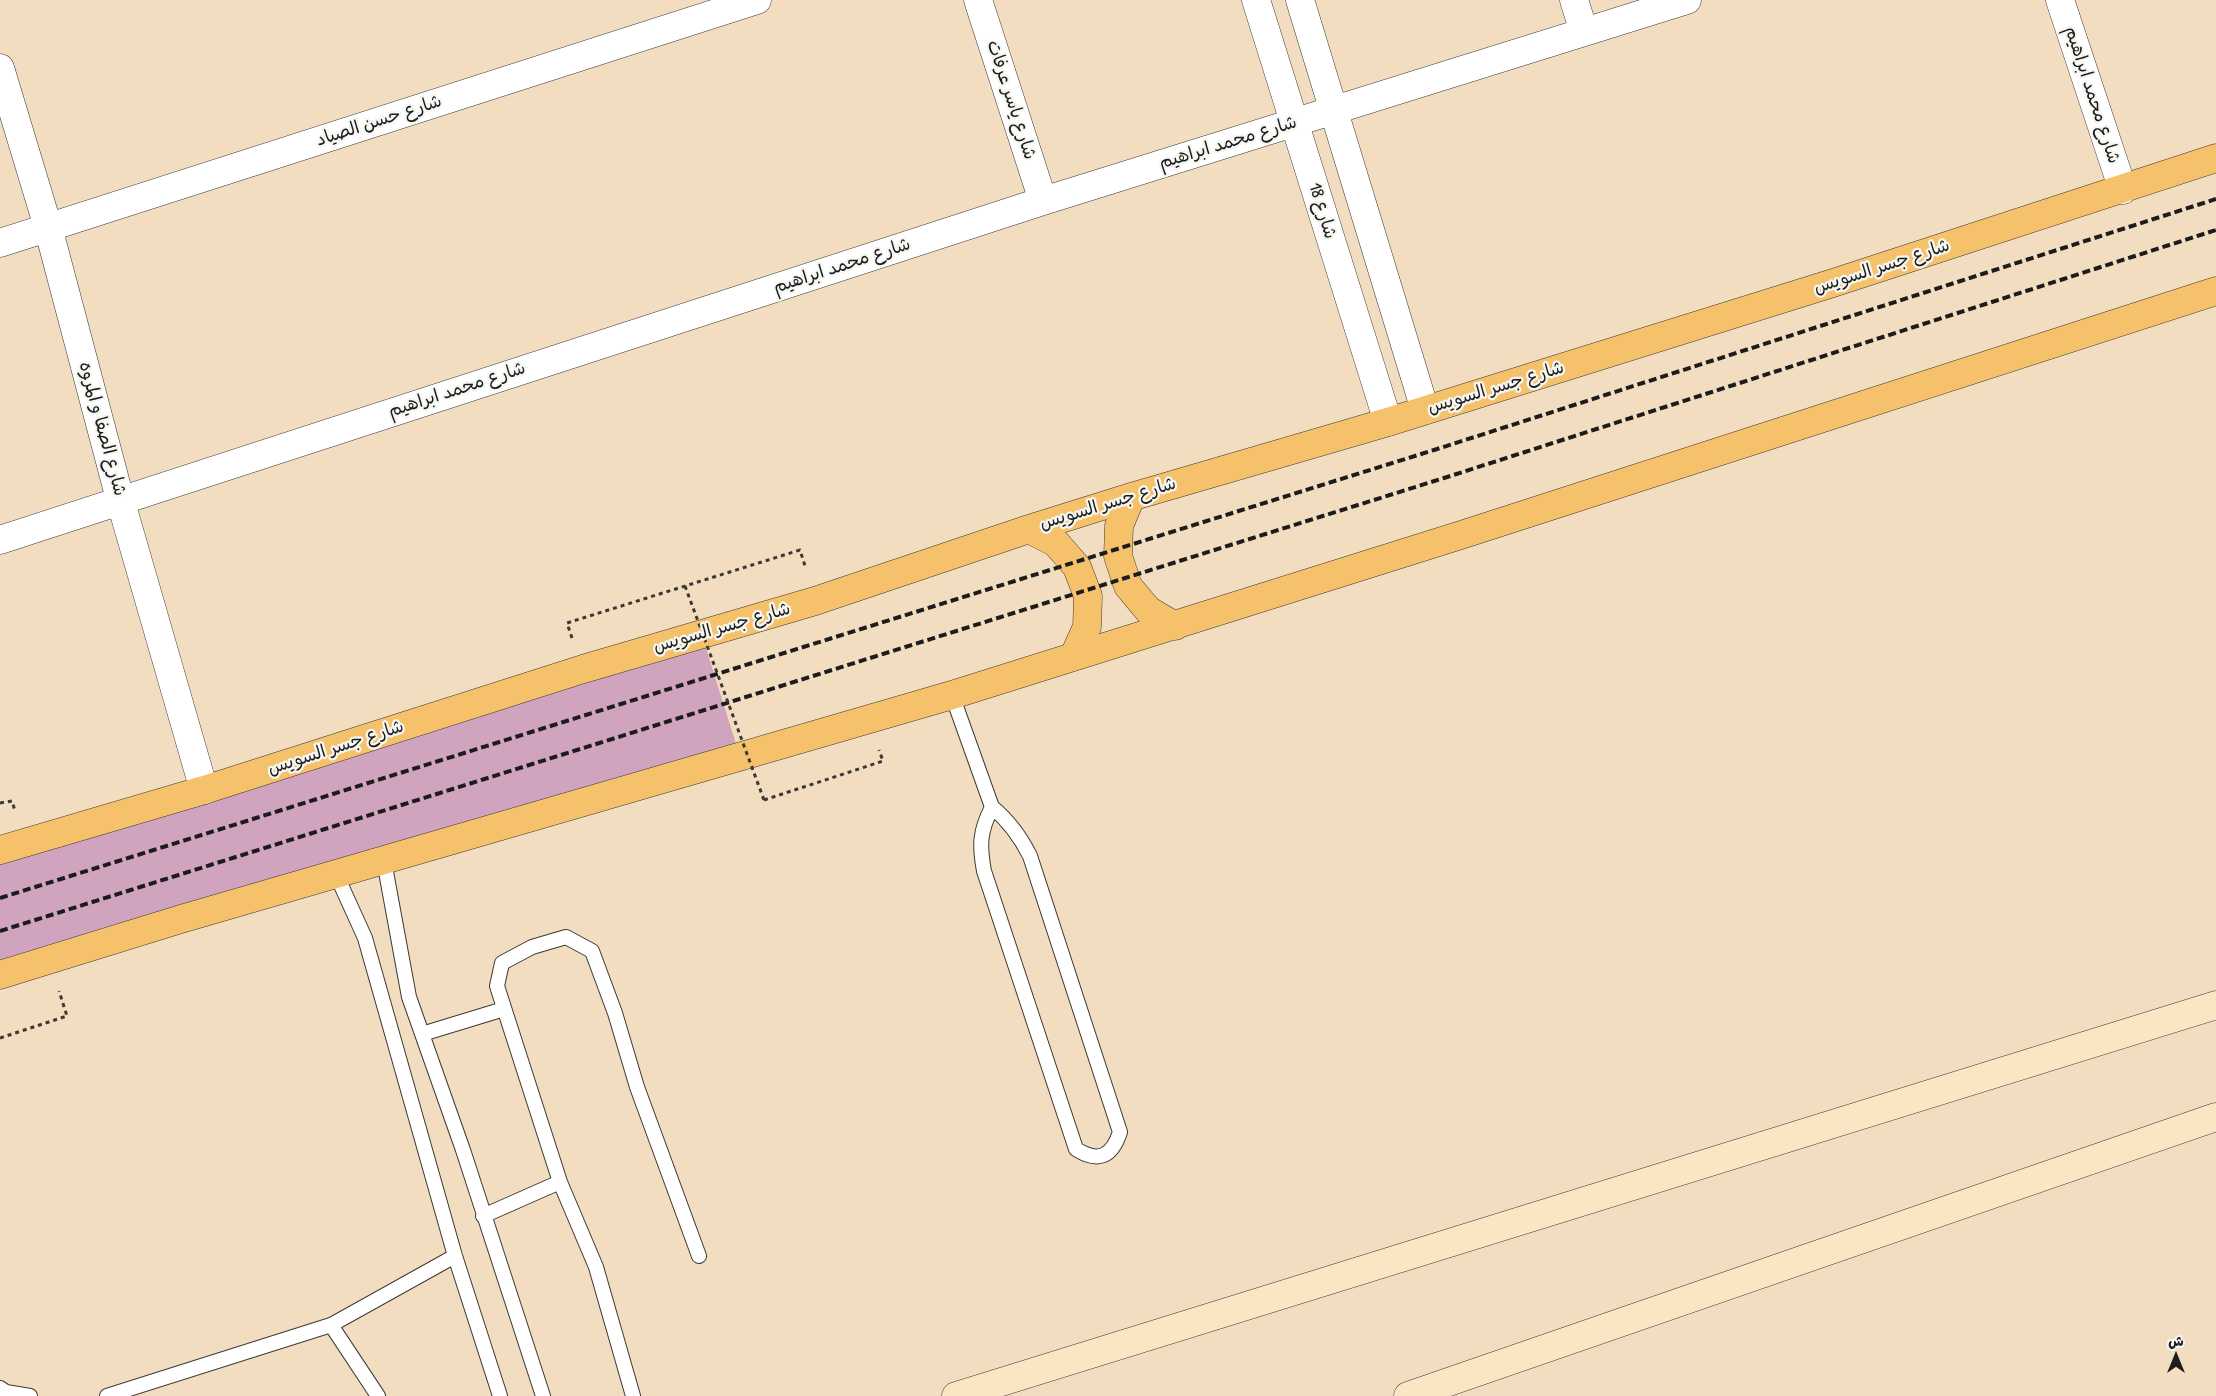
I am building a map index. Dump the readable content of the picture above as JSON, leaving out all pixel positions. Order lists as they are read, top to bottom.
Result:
{
  "streets": {
    "main road": ["شارع جسر السويس"],
    "street": [
      "شارع محمد ابراهيم",
      "شارع ياسر عرفات",
      "شارع حسن الصياد",
      "شارع 18",
      "شارع الصفا و المروه"
    ]
  },
  "crossings": [
    ["شارع محمد ابراهيم", "شارع ياسر عرفات"],
    ["شارع محمد ابراهيم", "شارع 18"],
    ["شارع محمد ابراهيم", "شارع جسر السويس"],
    ["شارع محمد ابراهيم", "شارع الصفا و المروه"],
    ["شارع حسن الصياد", "شارع الصفا و المروه"],
    ["شارع 18", "شارع جسر السويس"],
    ["شارع جسر السويس", "شارع الصفا و المروه"]
  ],
  "north": "top"
}
